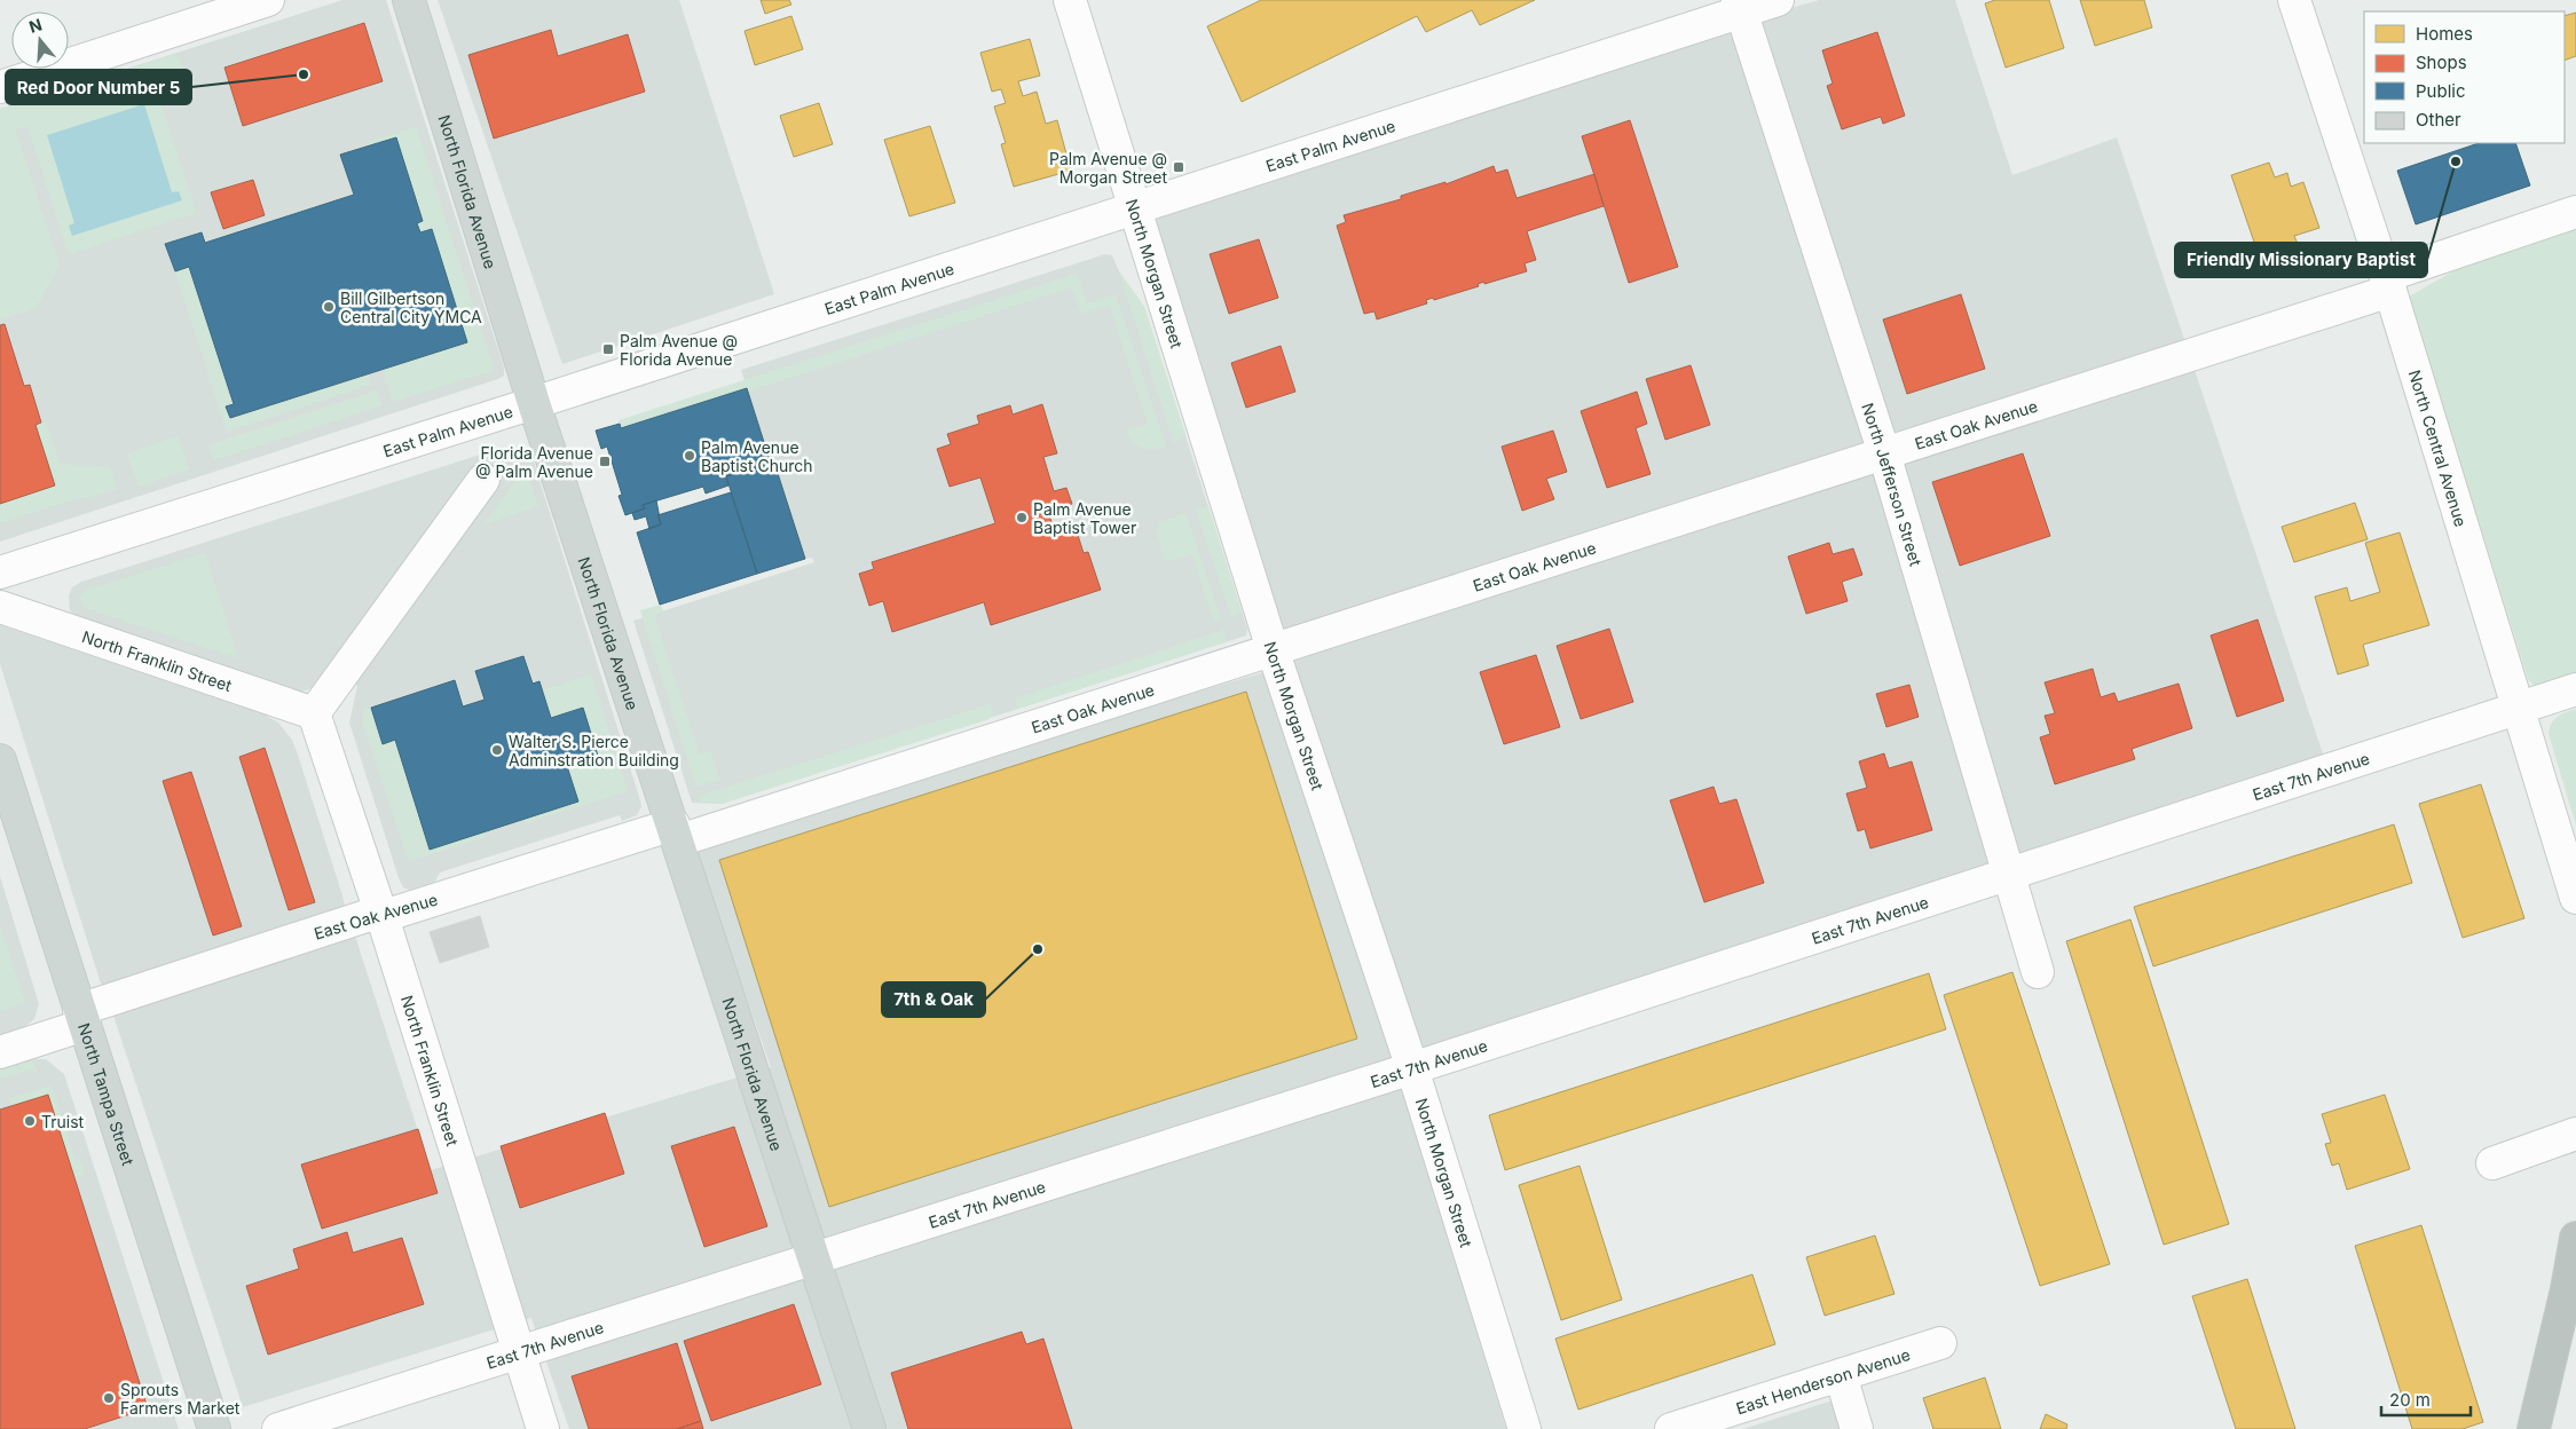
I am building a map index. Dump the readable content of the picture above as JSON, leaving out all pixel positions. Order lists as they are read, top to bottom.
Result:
{
  "streets": {
    "main road": ["North Florida Avenue", "North Tampa Street"],
    "street": [
      "East Palm Avenue",
      "North Morgan Street",
      "East Oak Avenue",
      "North Central Avenue",
      "North Jefferson Street",
      "North Franklin Street",
      "East 7th Avenue",
      "East Henderson Avenue"
    ]
  },
  "crossings": [
    ["East Palm Avenue", "North Florida Avenue"],
    ["East Palm Avenue", "North Morgan Street"],
    ["East Palm Avenue", "North Jefferson Street"],
    ["North Florida Avenue", "East Oak Avenue"],
    ["North Florida Avenue", "East 7th Avenue"],
    ["North Morgan Street", "East Oak Avenue"],
    ["North Morgan Street", "East 7th Avenue"],
    ["East Oak Avenue", "North Central Avenue"],
    ["East Oak Avenue", "North Jefferson Street"],
    ["East Oak Avenue", "North Franklin Street"],
    ["East Oak Avenue", "North Tampa Street"],
    ["North Central Avenue", "East 7th Avenue"],
    ["North Jefferson Street", "East 7th Avenue"],
    ["North Franklin Street", "East 7th Avenue"]
  ],
  "places": {
    "other": [
      "Red Door Number 5",
      "Friendly Missionary Baptist",
      "Bill Gilbertson Central City YMCA",
      "Palm Avenue Baptist Church",
      "Palm Avenue Baptist Tower",
      "Walter S. Pierce Adminstration Building",
      "7th & Oak",
      "Truist",
      "Sprouts Farmers Market"
    ],
    "transit": ["Palm Avenue @ Morgan Street", "Palm Avenue @ Florida Avenue", "Florida Avenue @ Palm Avenue"]
  },
  "legend": [
    "Homes",
    "Shops",
    "Public",
    "Other"
  ],
  "scale_bar": "20 m",
  "north": "top"
}
